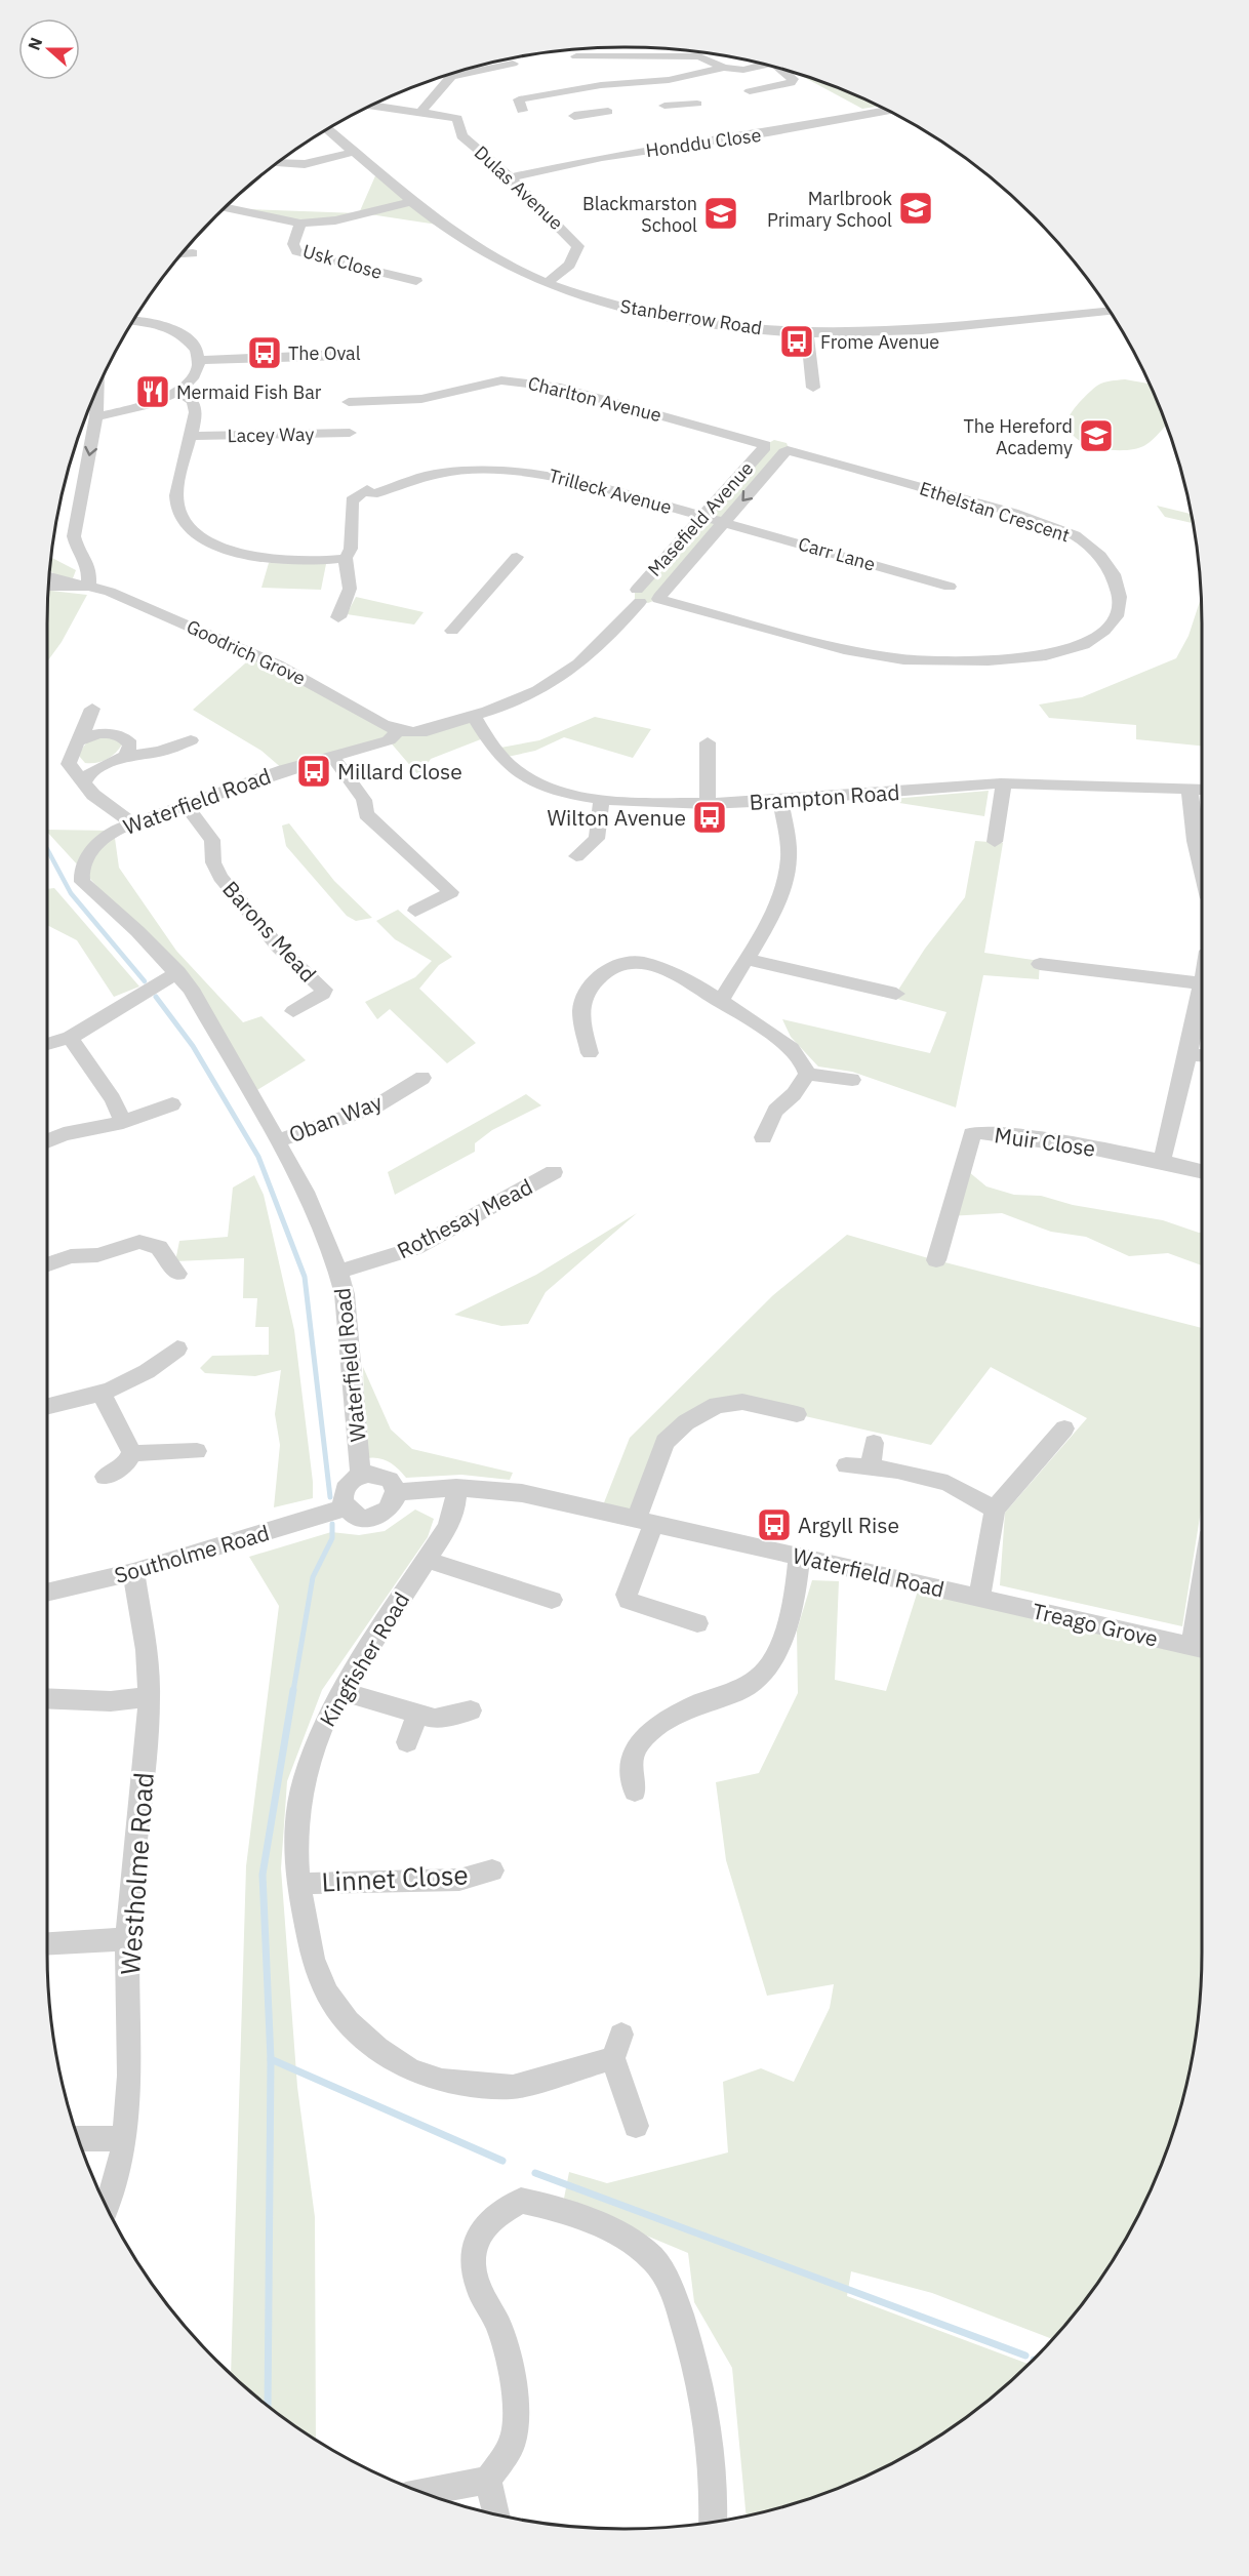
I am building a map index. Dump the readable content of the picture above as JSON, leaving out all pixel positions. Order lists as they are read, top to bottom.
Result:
{
  "streets": {
    "street": [
      "Honddu Close",
      "Dulas Avenue",
      "Usk Close",
      "Stanberrow Road",
      "Charlton Avenue",
      "Lacey Way",
      "Trilleck Avenue",
      "Ethelstan Crescent",
      "Masefield Avenue",
      "Carr Lane",
      "Goodrich Grove",
      "Brampton Road",
      "Waterfield Road",
      "Barons Mead",
      "Oban Way",
      "Muir Close",
      "Rothesay Mead",
      "Southolme Road",
      "Treago Grove",
      "Kingfisher Road",
      "Westholme Road",
      "Linnet Close"
    ]
  },
  "crossings": [
    ["Honddu Close", "Dulas Avenue"],
    ["Dulas Avenue", "Stanberrow Road"],
    ["Charlton Avenue", "Ethelstan Crescent"],
    ["Charlton Avenue", "Masefield Avenue"],
    ["Trilleck Avenue", "Masefield Avenue"],
    ["Trilleck Avenue", "Carr Lane"],
    ["Ethelstan Crescent", "Masefield Avenue"],
    ["Ethelstan Crescent", "Waterfield Road"],
    ["Masefield Avenue", "Carr Lane"],
    ["Masefield Avenue", "Waterfield Road"],
    ["Goodrich Grove", "Waterfield Road"],
    ["Brampton Road", "Waterfield Road"],
    ["Waterfield Road", "Barons Mead"],
    ["Waterfield Road", "Oban Way"],
    ["Waterfield Road", "Rothesay Mead"],
    ["Waterfield Road", "Southolme Road"],
    ["Waterfield Road", "Treago Grove"],
    ["Waterfield Road", "Kingfisher Road"],
    ["Southolme Road", "Westholme Road"],
    ["Kingfisher Road", "Linnet Close"]
  ],
  "places": {
    "school or university": ["Marlbrook Primary School", "Blackmarston School", "The Hereford Academy"],
    "bus stop": [
      "Frome Avenue",
      "The Oval",
      "Millard Close",
      "Wilton Avenue",
      "Argyll Rise"
    ],
    "restaurant": ["Mermaid Fish Bar"]
  },
  "north": "left"
}
